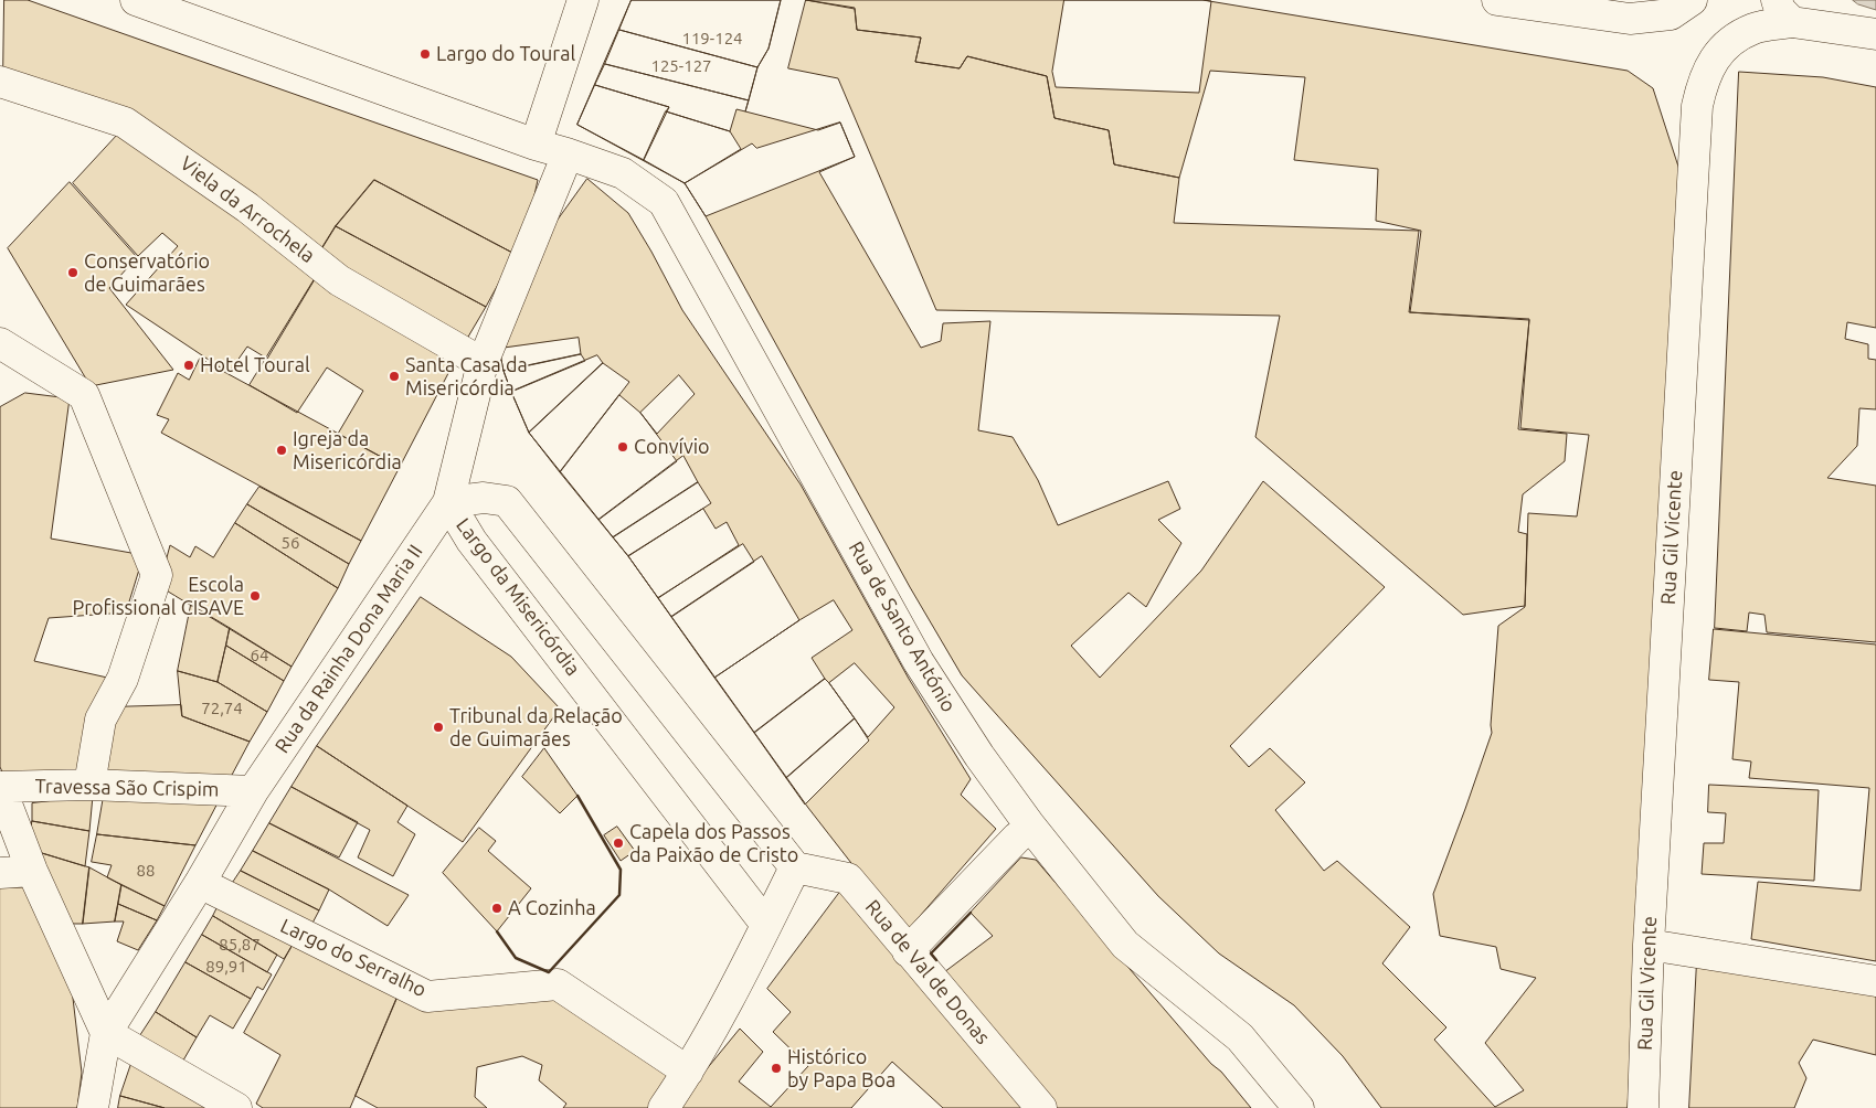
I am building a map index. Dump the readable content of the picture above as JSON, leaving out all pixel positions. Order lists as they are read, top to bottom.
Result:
{
  "streets": {
    "street": [
      "Viela da Arrochela",
      "Rua Gil Vicente",
      "Largo da Misericórdia",
      "Rua de Santo António",
      "Rua da Rainha Dona Maria II",
      "Travessa São Crispim",
      "Largo do Serralho",
      "Rua de Val de Donas"
    ]
  },
  "crossings": [
    ["Viela da Arrochela", "Rua da Rainha Dona Maria II"],
    ["Largo da Misericórdia", "Rua da Rainha Dona Maria II"],
    ["Largo da Misericórdia", "Rua de Val de Donas"],
    ["Rua da Rainha Dona Maria II", "Travessa São Crispim"],
    ["Rua da Rainha Dona Maria II", "Largo do Serralho"]
  ],
  "places": [
    "Largo do Toural",
    "Conservatório de Guimarães",
    "Hotel Toural",
    "Santa Casa da Misericórdia",
    "Convívio",
    "Igreja da Misericórdia",
    "Escola Profissional CISAVE",
    "Tribunal da Relação de Guimarães",
    "Capela dos Passos da Paixão de Cristo",
    "A Cozinha",
    "Histórico by Papa Boa"
  ],
  "house_numbers": [
    "119-124",
    "125-127",
    "56",
    "64",
    "72,74",
    "88",
    "85,87",
    "89,91"
  ]
}
